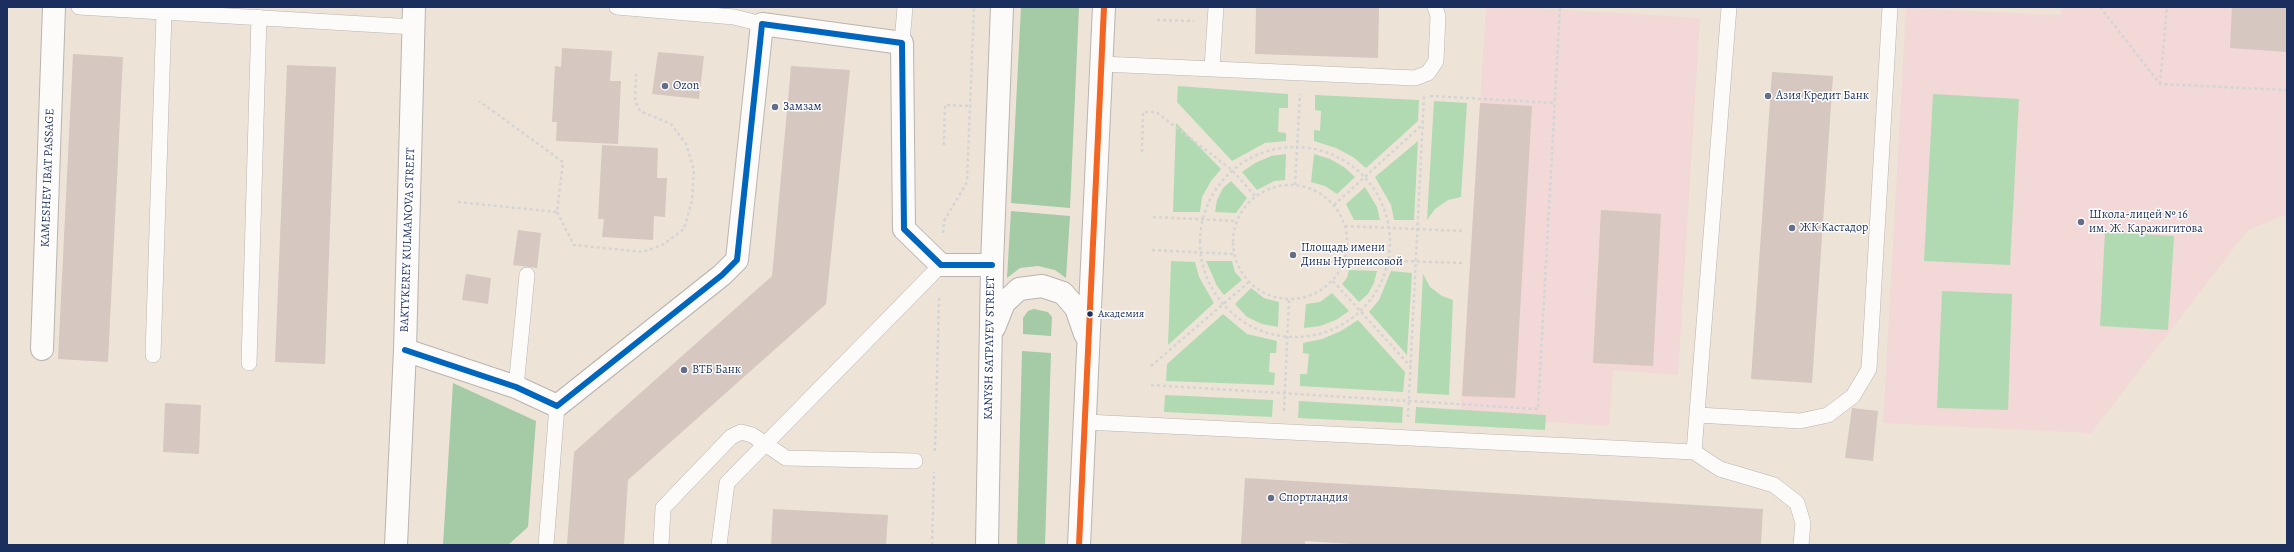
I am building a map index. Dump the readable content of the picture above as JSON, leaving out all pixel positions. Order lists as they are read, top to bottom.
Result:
{
  "streets": {
    "street": ["KAMESHEV IBAT PASSAGE", "BAKTYKEREY KULMANOVA STREET", "KANYSH SATPAYEV STREET"]
  },
  "places": [
    "Ozon",
    "Азия Кредит Банк",
    "Замзам",
    "Школа-лицей № 16 им. Ж. Каражигитова",
    "ЖК Кастадор",
    "Площадь имени Дины Нурпеисовой",
    "Академия",
    "ВТБ Банк",
    "Спортландия"
  ]
}
